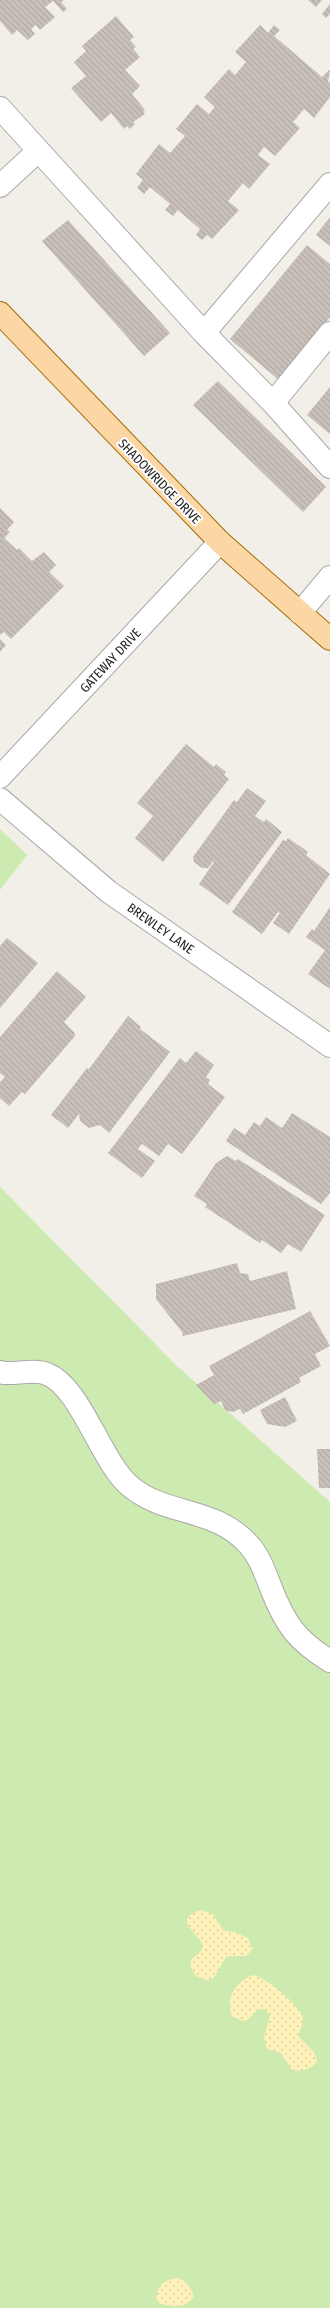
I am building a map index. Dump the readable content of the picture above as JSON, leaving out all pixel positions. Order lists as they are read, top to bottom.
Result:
{
  "streets": {
    "main road": ["SHADOWRIDGE DRIVE"],
    "street": ["GATEWAY DRIVE", "BREWLEY LANE"]
  },
  "crossings": [
    ["SHADOWRIDGE DRIVE", "GATEWAY DRIVE"]
  ]
}
